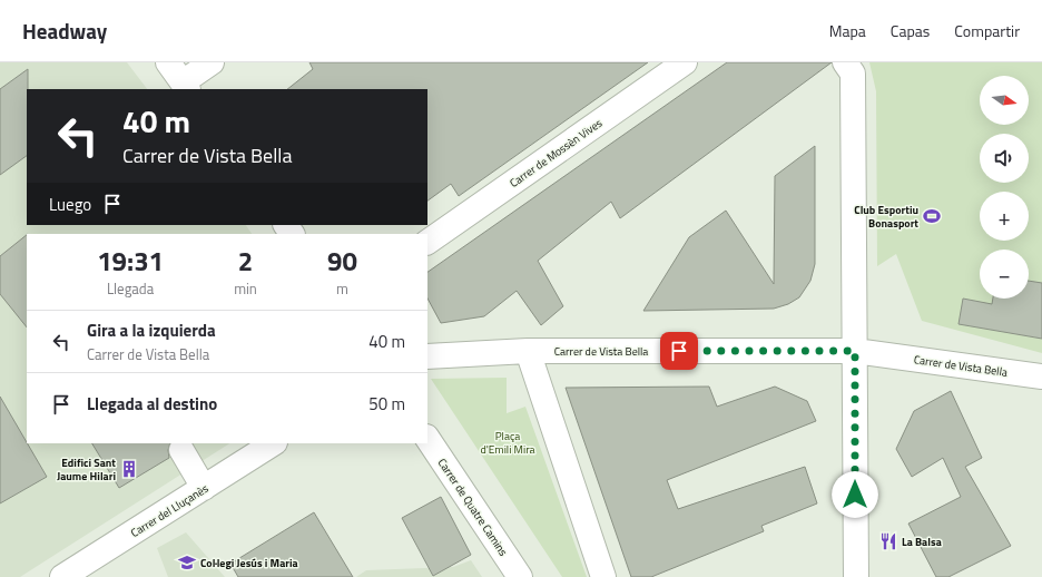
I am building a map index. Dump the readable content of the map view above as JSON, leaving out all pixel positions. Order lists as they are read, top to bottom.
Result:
{
  "streets": {
    "street": [
      "Carrer de Mossèn Vives",
      "Carrer de Vista Bella",
      "Carrer de Quatre Camins",
      "Carrer del Lluçanès"
    ]
  },
  "parks": ["Plaça d'Emili Mira"],
  "places": {
    "sports": ["Club Esportiu Bonasport"],
    "building": ["Edifici Sant Jaume Hilari"],
    "restaurant": ["La Balsa"],
    "school or university": ["Col·legi Jesús i Maria"]
  },
  "north": "right",
  "page": {
    "header": "Headway",
    "nav": ["Mapa", "Capas", "Compartir"],
    "map_buttons": ["+", "−"],
    "turn": ["40 m", "Carrer de Vista Bella"],
    "then": "Luego",
    "eta": [
      "19:31",
      "Llegada",
      "2",
      "min",
      "90",
      "m"
    ],
    "list": [
      {
        "name": "Gira a la izquierda",
        "note": "Carrer de Vista Bella",
        "value": "40 m"
      },
      {
        "name": "Llegada al destino",
        "value": "50 m"
      }
    ]
  }
}
